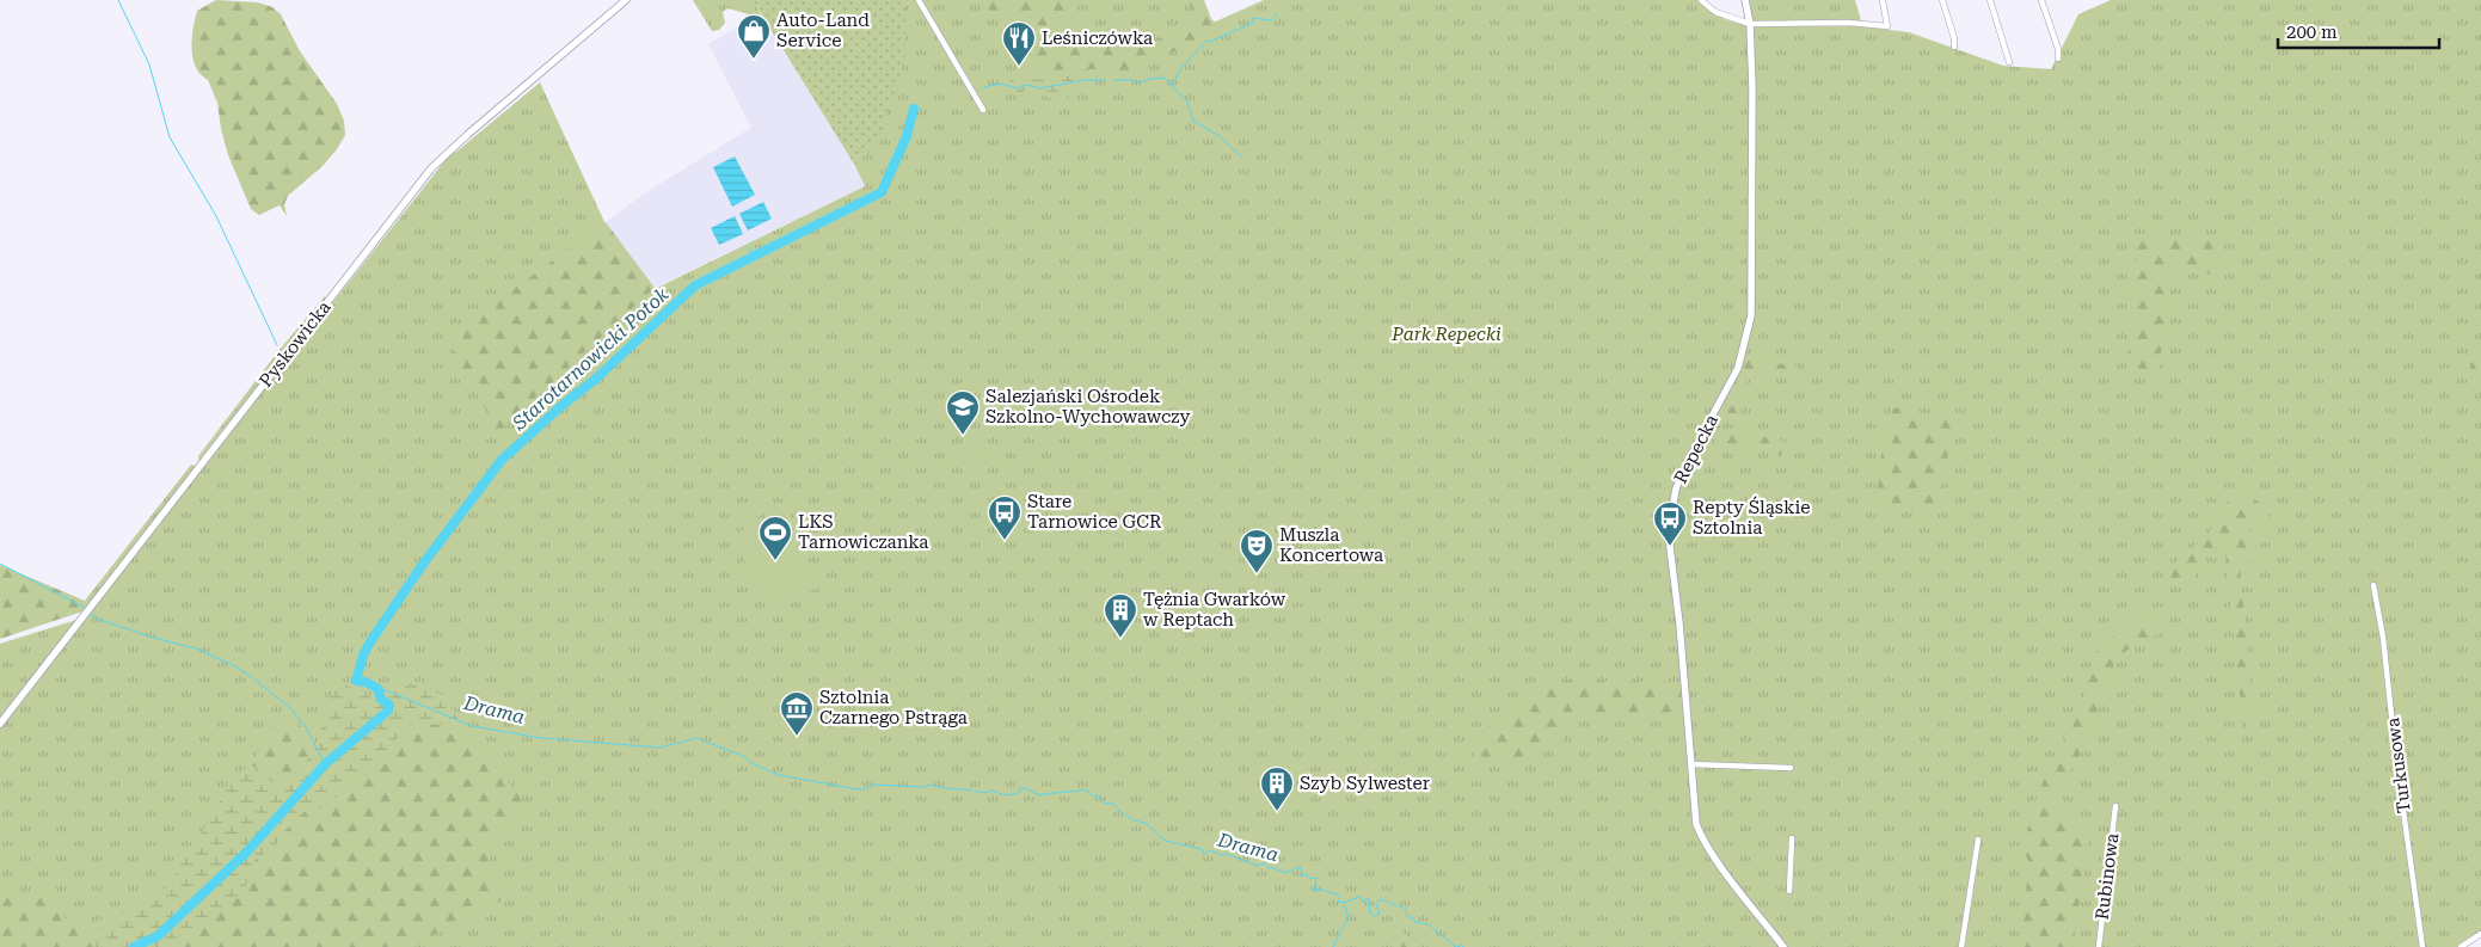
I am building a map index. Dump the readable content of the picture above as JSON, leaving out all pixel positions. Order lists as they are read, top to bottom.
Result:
{
  "streets": {
    "street": [
      "Pyskowicka",
      "Repecka",
      "Turkusowa",
      "Rubinowa"
    ]
  },
  "water": ["Starotarnowicki Potok", "Drama"],
  "parks": ["Park Repecki"],
  "places": {
    "shop": ["Auto-Land Service"],
    "restaurant": ["Leśniczówka"],
    "school or university": ["Salezjański Ośrodek Szkolno-Wychowawczy"],
    "bus stop": ["Stare Tarnowice GCR", "Repty Śląskie Sztolnia"],
    "sports": ["LKS Tarnowiczanka"],
    "theatre": ["Muszla Koncertowa"],
    "building": ["Tężnia Gwarków w Reptach", "Szyb Sylwester"],
    "museum": ["Sztolnia Czarnego Pstrąga"]
  },
  "scale_bar": "200 m"
}
